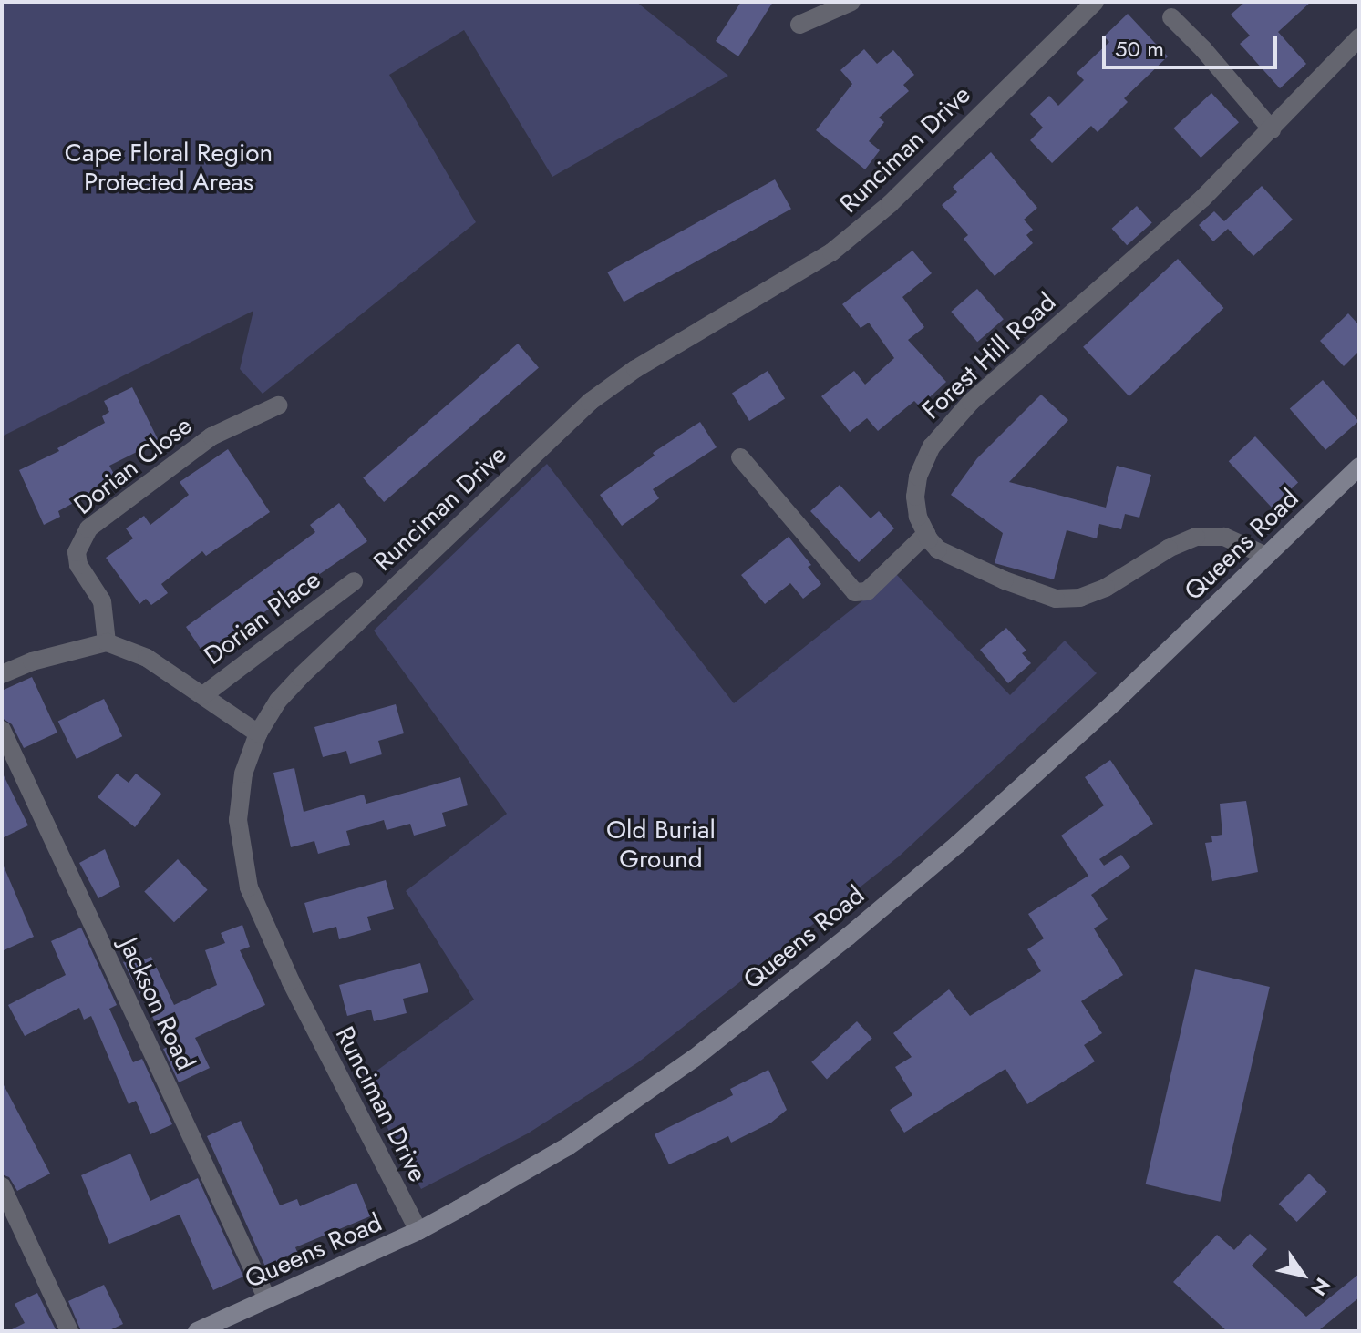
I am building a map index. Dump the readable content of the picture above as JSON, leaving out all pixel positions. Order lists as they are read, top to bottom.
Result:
{
  "streets": {
    "main road": ["Queens Road"],
    "street": [
      "Runciman Drive",
      "Forest Hill Road",
      "Dorian Close",
      "Dorian Place",
      "Jackson Road"
    ]
  },
  "crossings": [
    ["Runciman Drive", "Queens Road"],
    ["Queens Road", "Jackson Road"]
  ],
  "parks": ["Cape Floral Region Protected Areas", "Old Burial Ground"],
  "scale_bar": "50 m",
  "north": "bottom right"
}
